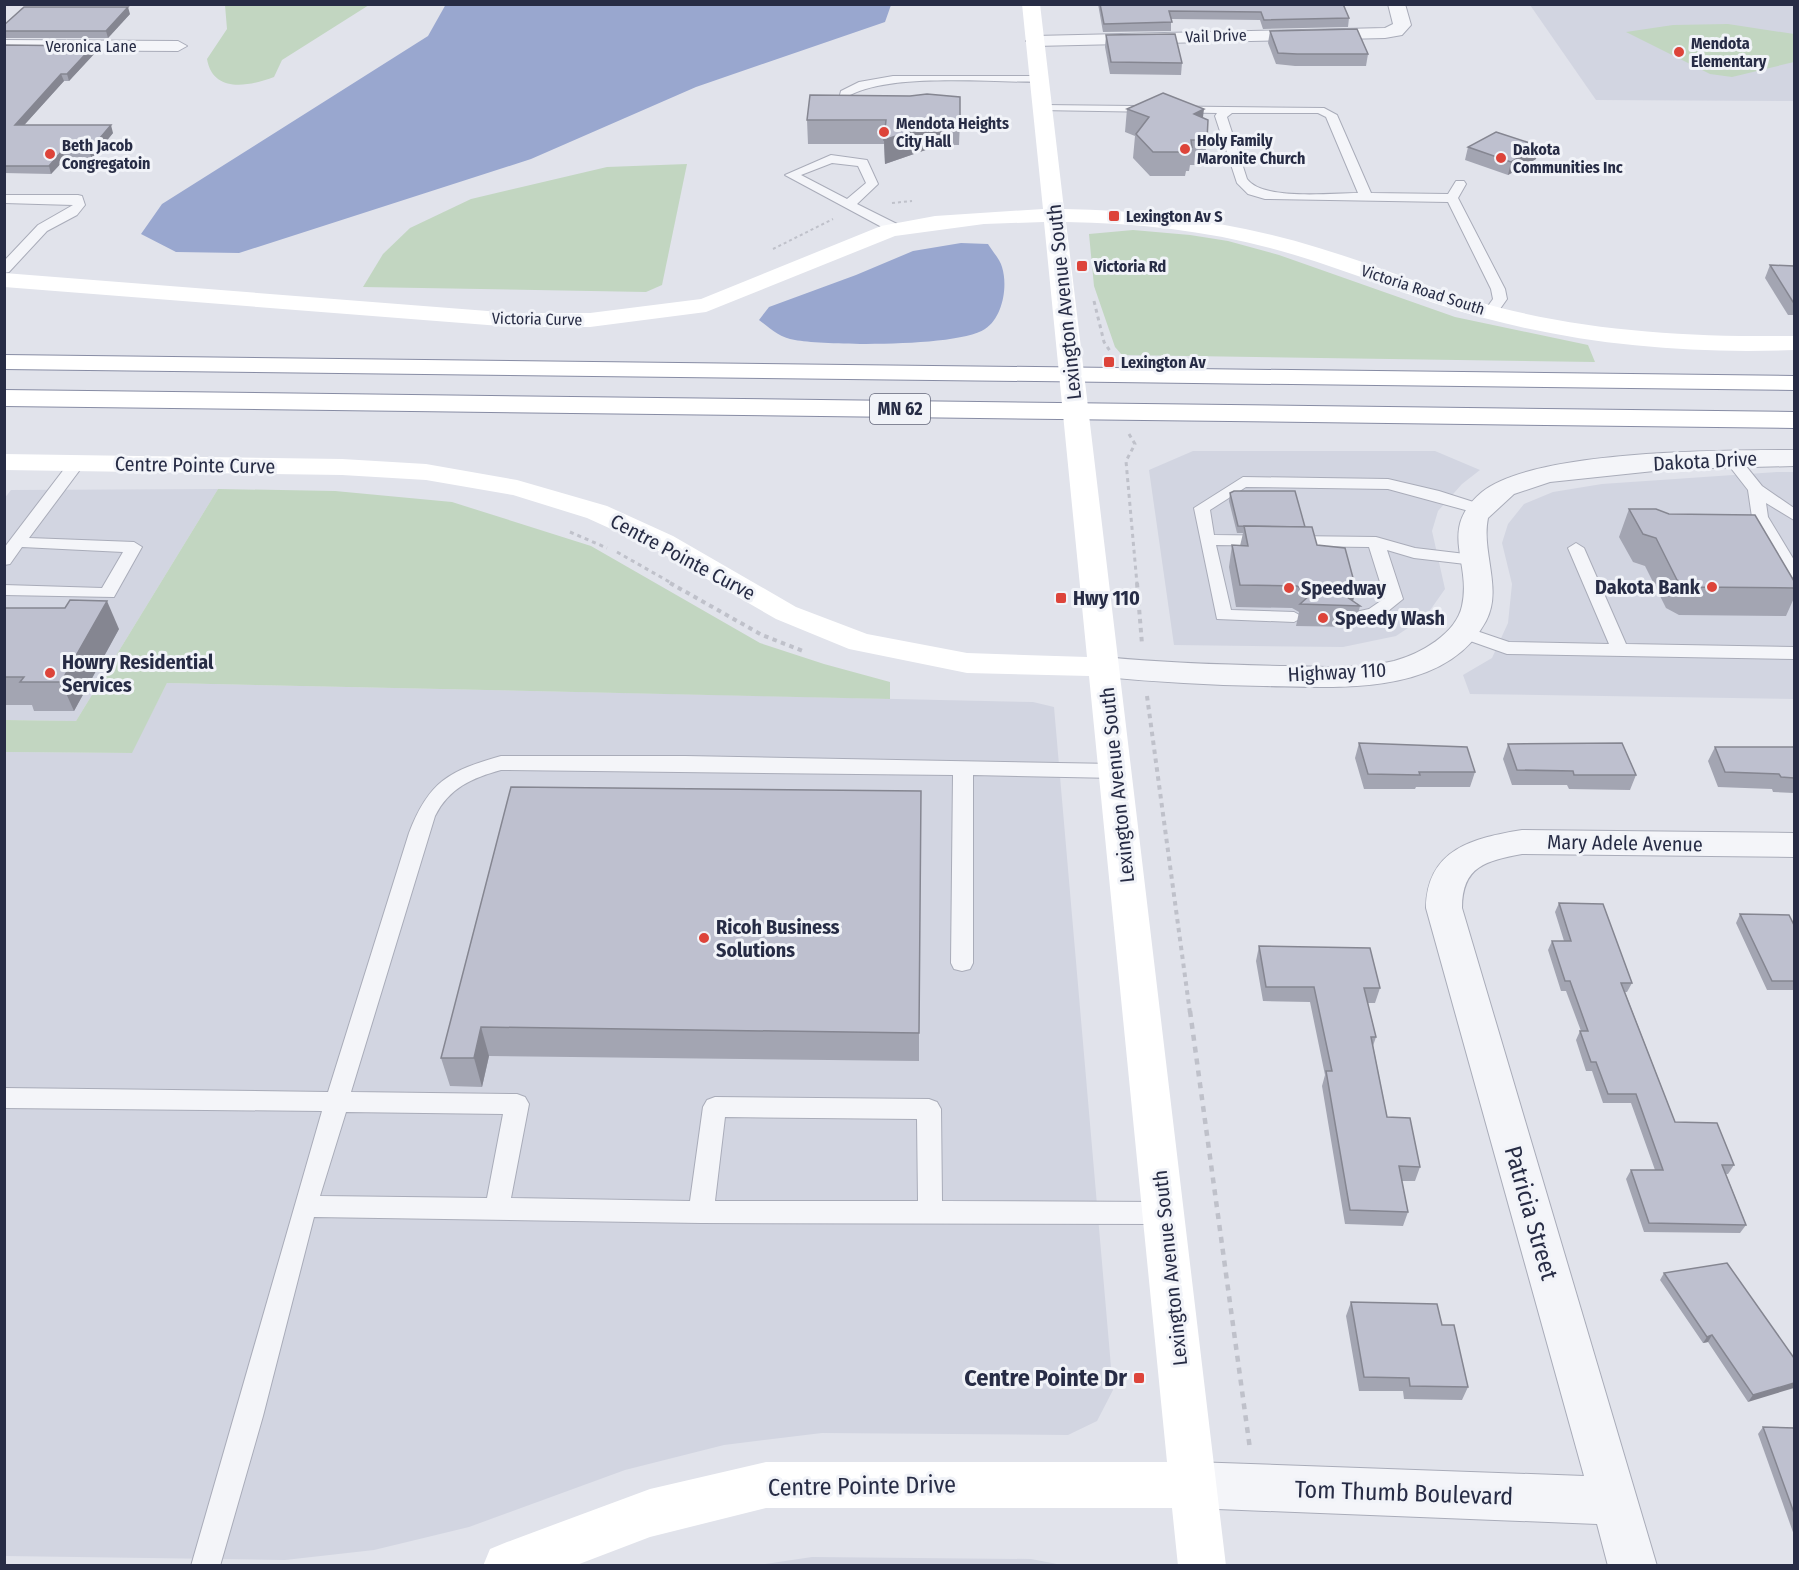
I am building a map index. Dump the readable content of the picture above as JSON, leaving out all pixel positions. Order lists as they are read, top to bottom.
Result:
{
  "streets": {
    "main road": [
      "Victoria Road South",
      "Lexington Avenue South",
      "Victoria Curve",
      "MN 62",
      "Centre Pointe Curve",
      "Centre Pointe Drive"
    ],
    "street": [
      "Vail Drive",
      "Veronica Lane",
      "Dakota Drive",
      "Highway 110",
      "Mary Adele Avenue",
      "Patricia Street",
      "Tom Thumb Boulevard"
    ]
  },
  "crossings": [
    ["Vail Drive", "Lexington Avenue South"],
    ["Victoria Road South", "Lexington Avenue South"],
    ["Victoria Road South", "Victoria Curve"],
    ["Lexington Avenue South", "Victoria Curve"],
    ["Lexington Avenue South", "MN 62"],
    ["Lexington Avenue South", "Centre Pointe Curve"],
    ["Lexington Avenue South", "Highway 110"],
    ["Lexington Avenue South", "Centre Pointe Drive"],
    ["Lexington Avenue South", "Tom Thumb Boulevard"],
    ["Dakota Drive", "Highway 110"],
    ["Centre Pointe Curve", "Highway 110"],
    ["Mary Adele Avenue", "Patricia Street"],
    ["Patricia Street", "Tom Thumb Boulevard"],
    ["Centre Pointe Drive", "Tom Thumb Boulevard"]
  ],
  "places": {
    "other": [
      "Mendota Elementary",
      "Mendota Heights City Hall",
      "Holy Family Maronite Church",
      "Beth Jacob Congregatoin",
      "Dakota Communities Inc",
      "Dakota Bank",
      "Speedway",
      "Speedy Wash",
      "Howry Residential Services",
      "Ricoh Business Solutions"
    ],
    "transit": [
      "Lexington Av S",
      "Victoria Rd",
      "Lexington Av",
      "Hwy 110",
      "Centre Pointe Dr"
    ]
  }
}
